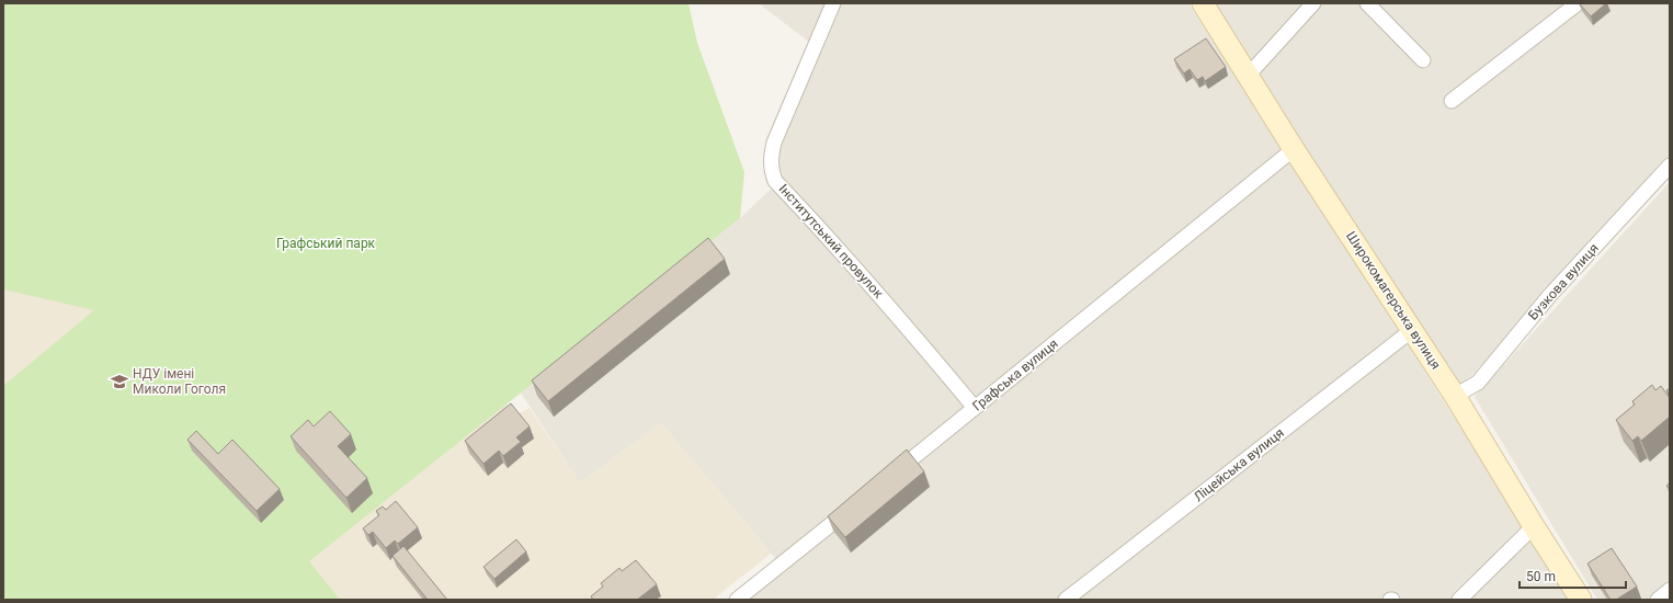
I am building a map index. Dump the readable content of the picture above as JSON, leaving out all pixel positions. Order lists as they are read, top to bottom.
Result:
{
  "streets": {
    "street": [
      "Інститутський провулок",
      "Бузкова вулиця",
      "Широкомагерська вулиця",
      "Графська вулиця",
      "Ліцейська вулиця"
    ]
  },
  "crossings": [
    ["Інститутський провулок", "Графська вулиця"],
    ["Бузкова вулиця", "Широкомагерська вулиця"],
    ["Широкомагерська вулиця", "Графська вулиця"],
    ["Широкомагерська вулиця", "Ліцейська вулиця"]
  ],
  "parks": ["Графський парк"],
  "places": {
    "school or university": ["НДУ імені Миколи Гоголя"]
  },
  "scale_bar": "50 m"
}
